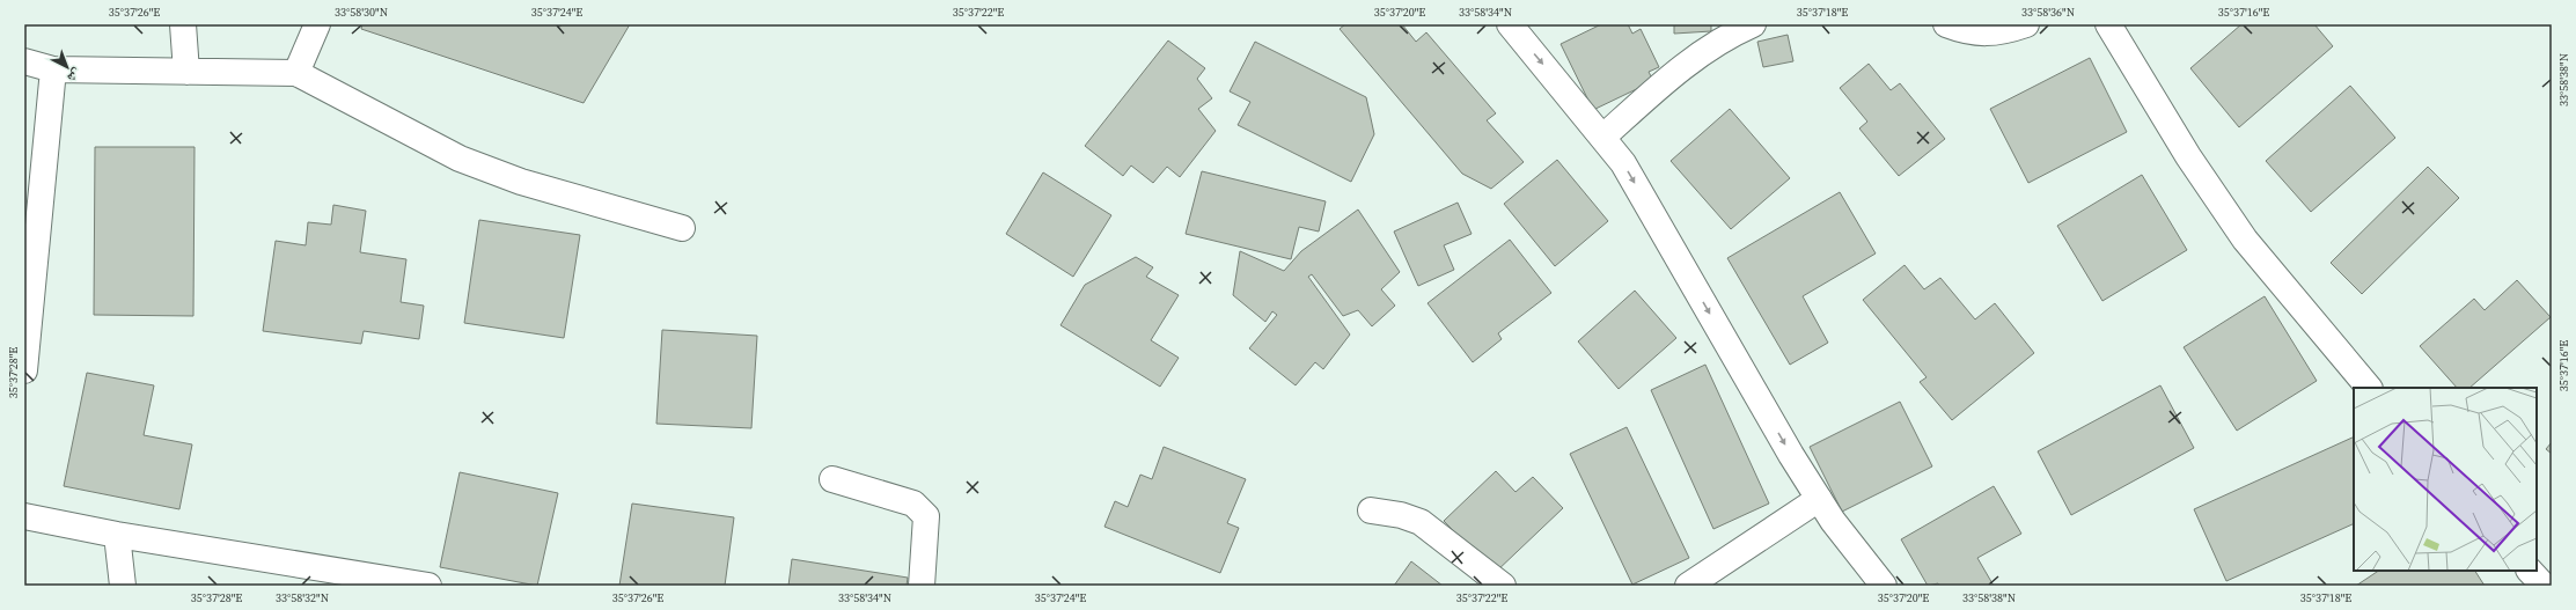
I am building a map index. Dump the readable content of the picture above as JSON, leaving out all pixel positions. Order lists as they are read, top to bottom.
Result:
{
  "north": "bottom right",
  "coordinates": [
    "35°37'26\"E",
    "33°58'30\"N",
    "35°37'24\"E",
    "35°37'22\"E",
    "35°37'20\"E",
    "33°58'34\"N",
    "35°37'18\"E",
    "33°58'36\"N",
    "35°37'16\"E",
    "33°58'38\"N",
    "35°37'28\"E",
    "33°58'32\"N"
  ]
}
